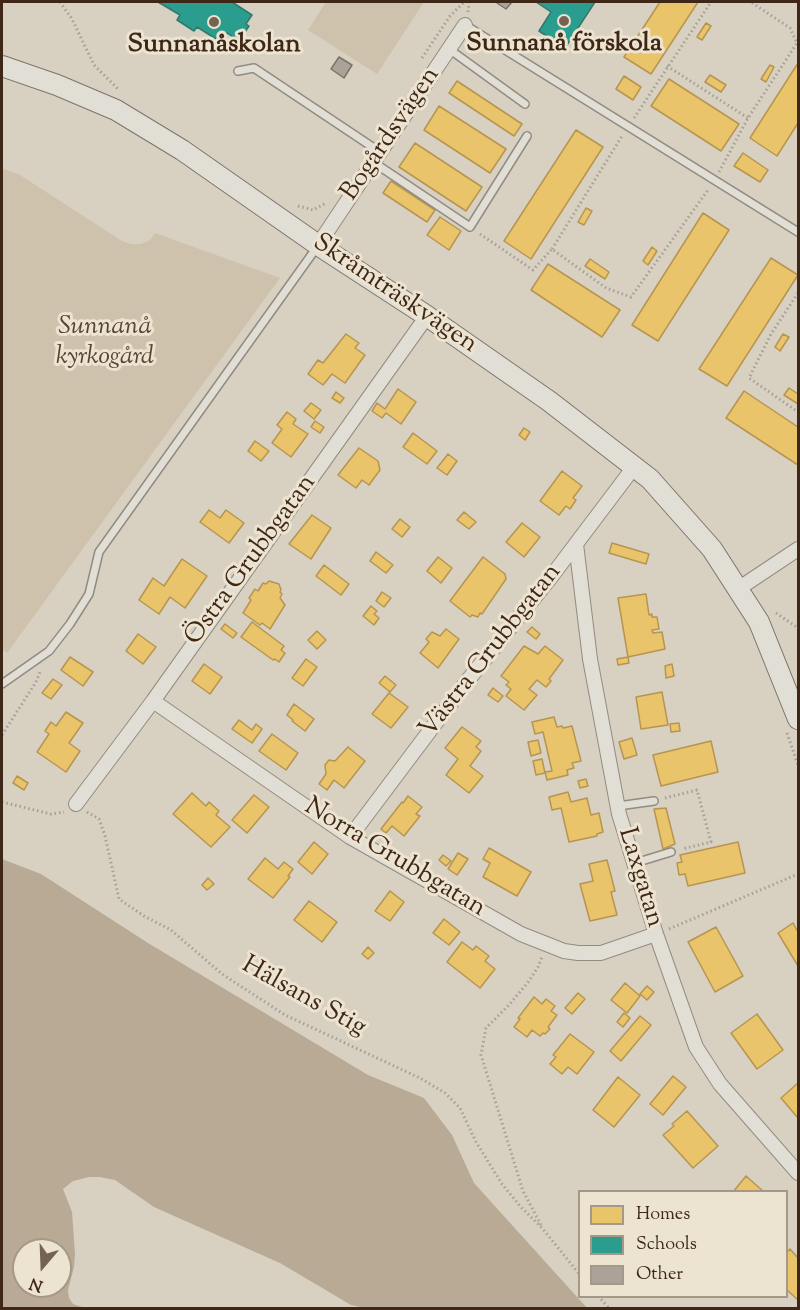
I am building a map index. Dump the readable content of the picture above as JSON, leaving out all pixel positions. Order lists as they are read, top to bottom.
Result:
{
  "streets": {
    "main road": ["Skråmträskvägen"],
    "street": [
      "Bogårdsvägen",
      "Östra Grubbgatan",
      "Västra Grubbgatan",
      "Norra Grubbgatan",
      "Laxgatan"
    ],
    "path": ["Hälsans Stig"]
  },
  "crossings": [
    ["Bogårdsvägen", "Skråmträskvägen"],
    ["Skråmträskvägen", "Östra Grubbgatan"],
    ["Skråmträskvägen", "Västra Grubbgatan"],
    ["Östra Grubbgatan", "Norra Grubbgatan"],
    ["Östra Grubbgatan", "Hälsans Stig"],
    ["Västra Grubbgatan", "Norra Grubbgatan"],
    ["Västra Grubbgatan", "Laxgatan"],
    ["Norra Grubbgatan", "Laxgatan"]
  ],
  "parks": ["Sunnanå kyrkogård"],
  "places": ["Sunnanå förskola", "Sunnanåskolan"],
  "legend": ["Homes", "Schools", "Other"],
  "north": "bottom"
}
